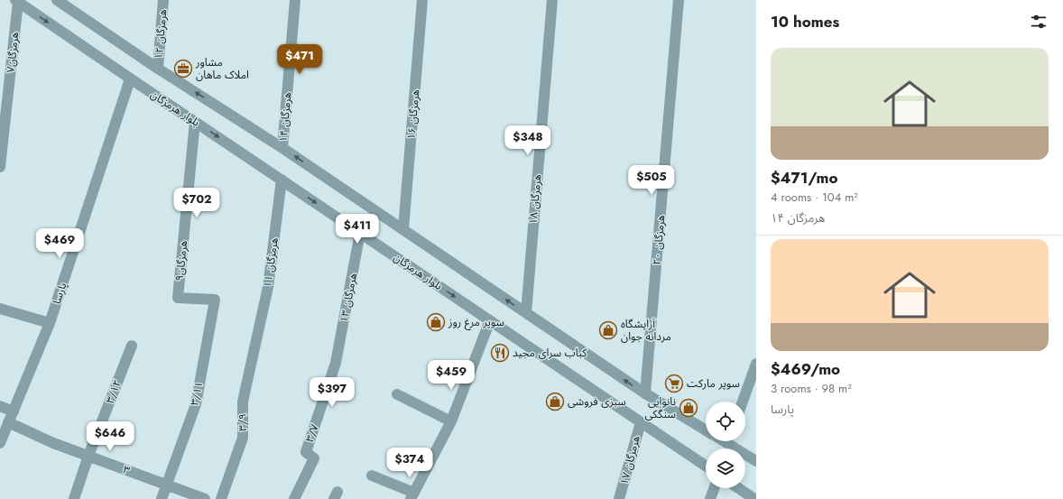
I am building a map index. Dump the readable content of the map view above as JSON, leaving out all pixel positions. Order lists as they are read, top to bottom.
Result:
{
  "streets": {
    "street": [
      "هرمزگان ۱۲",
      "هرمزگان۷",
      "بلوار هرمزگان",
      "هرمزگان ۱۶",
      "هرمزگان ۱۴",
      "هرمزگان ۱۸",
      "هرمزگان ۲۰",
      "هرمزگان۹",
      "هرمزگان ۱۱",
      "پارسا",
      "هرمزگان ۱۳",
      "۳/۱۲",
      "۳/۱۱",
      "۳/۹",
      "۳/۷",
      "هرمزگان ۱۷",
      "۳"
    ]
  },
  "crossings": [
    ["هرمزگان۷", "بلوار هرمزگان"],
    ["بلوار هرمزگان", "هرمزگان۹"],
    ["بلوار هرمزگان", "هرمزگان ۱۱"],
    ["بلوار هرمزگان", "پارسا"],
    ["بلوار هرمزگان", "هرمزگان ۱۳"],
    ["بلوار هرمزگان", "هرمزگان ۱۷"],
    ["هرمزگان۹", "۳/۱۱"],
    ["هرمزگان ۱۱", "۳/۹"],
    ["پارسا", "۳"],
    ["هرمزگان ۱۳", "۳/۷"],
    ["۳/۱۲", "۳"],
    ["۳/۱۱", "۳"]
  ],
  "places": {
    "office": ["مشاور املاک ماهان"],
    "shop": [
      "سوپر مرغ روز",
      "آرایشگاه مردانه جوان",
      "سبزی فروشی",
      "نانوایی سنگکی"
    ],
    "restaurant": ["کباب سرای مجید"],
    "supermarket": ["سوپر مارکت"]
  },
  "page": {
    "heading": "10 homes",
    "list": [
      {
        "name": "$471/mo",
        "note": "4 rooms · 104 m² · هرمزگان ۱۴"
      },
      {
        "name": "$469/mo",
        "note": "3 rooms · 98 m² · پارسا"
      }
    ],
    "price": [
      "$471",
      "$348",
      "$505",
      "$702",
      "$411",
      "$469",
      "$459",
      "$397",
      "$646",
      "$374"
    ]
  }
}
